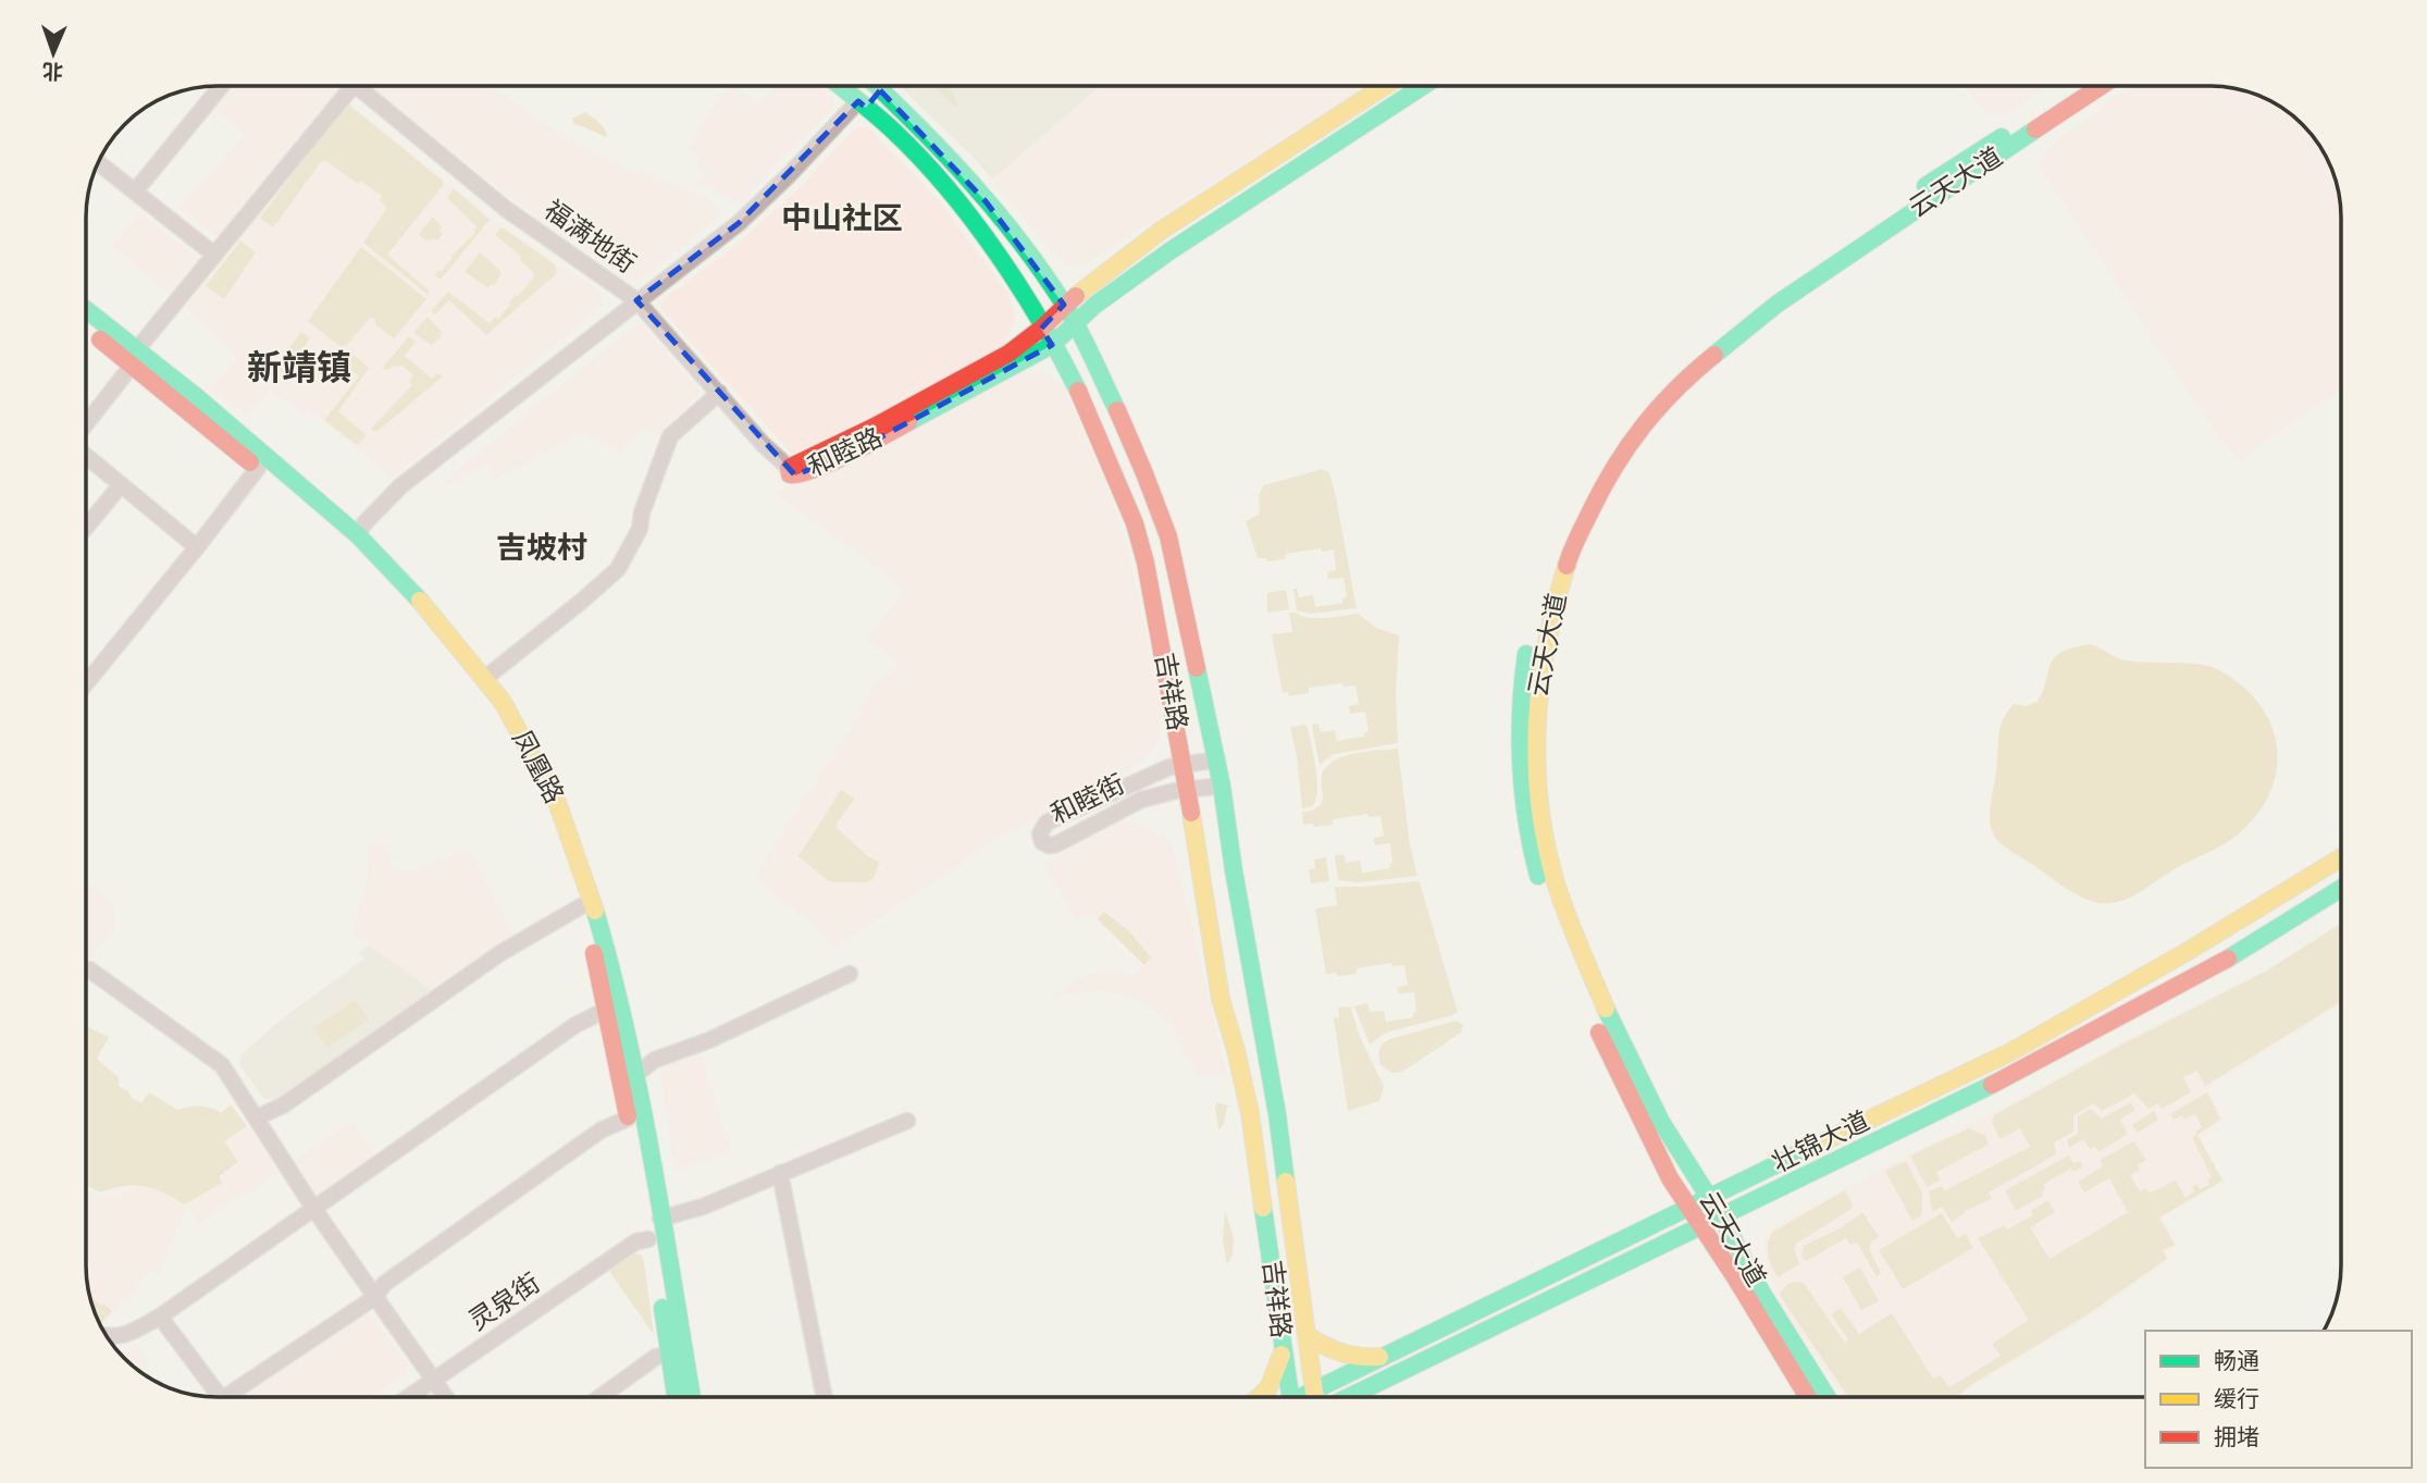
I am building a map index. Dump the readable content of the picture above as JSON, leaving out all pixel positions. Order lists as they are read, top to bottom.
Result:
{
  "streets": {
    "main road": [
      "云天大道",
      "和睦路",
      "吉祥路",
      "凤凰路",
      "壮锦大道"
    ],
    "street": ["福满地街", "和睦街", "灵泉街"]
  },
  "crossings": [
    ["云天大道", "壮锦大道"],
    ["福满地街", "和睦路"],
    ["和睦路", "吉祥路"],
    ["吉祥路", "和睦街"],
    ["吉祥路", "壮锦大道"]
  ],
  "districts": ["中山社区", "新靖镇", "吉坡村"],
  "legend": ["畅通", "缓行", "拥堵"],
  "north": "bottom"
}
